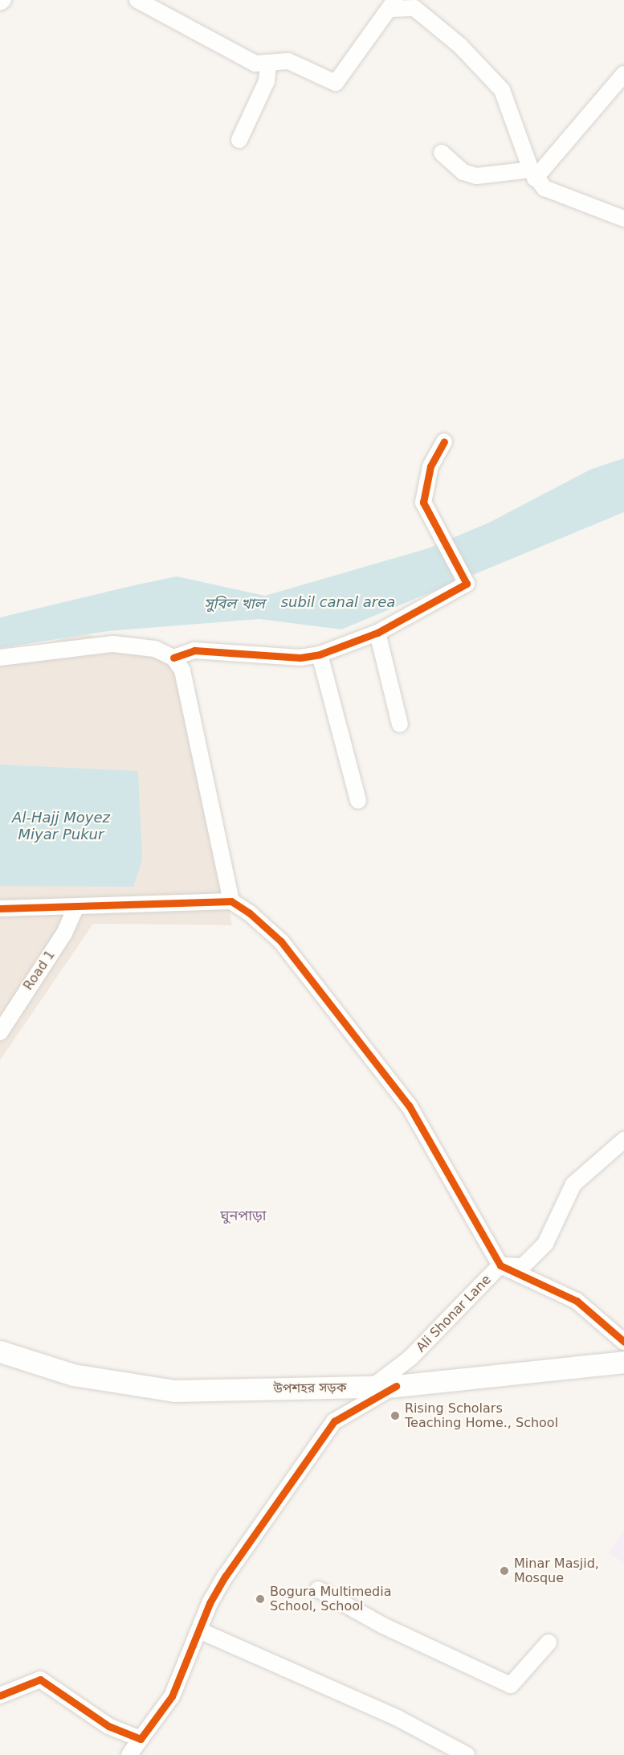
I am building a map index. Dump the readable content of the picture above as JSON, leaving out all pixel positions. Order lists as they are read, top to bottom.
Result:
{
  "streets": {
    "main road": ["উপশহর সড়ক"],
    "street": ["Road 1", "Ali Shonar Lane"]
  },
  "crossings": [
    ["Ali Shonar Lane", "উপশহর সড়ক"]
  ],
  "districts": ["ঘুনপাড়া"],
  "water": ["subil canal area", "সুবিল খাল", "Al-Hajj Moyez Miyar Pukur"],
  "places": ["Rising Scholars Teaching Home., School", "Minar Masjid, Mosque", "Bogura Multimedia School, School"]
}
